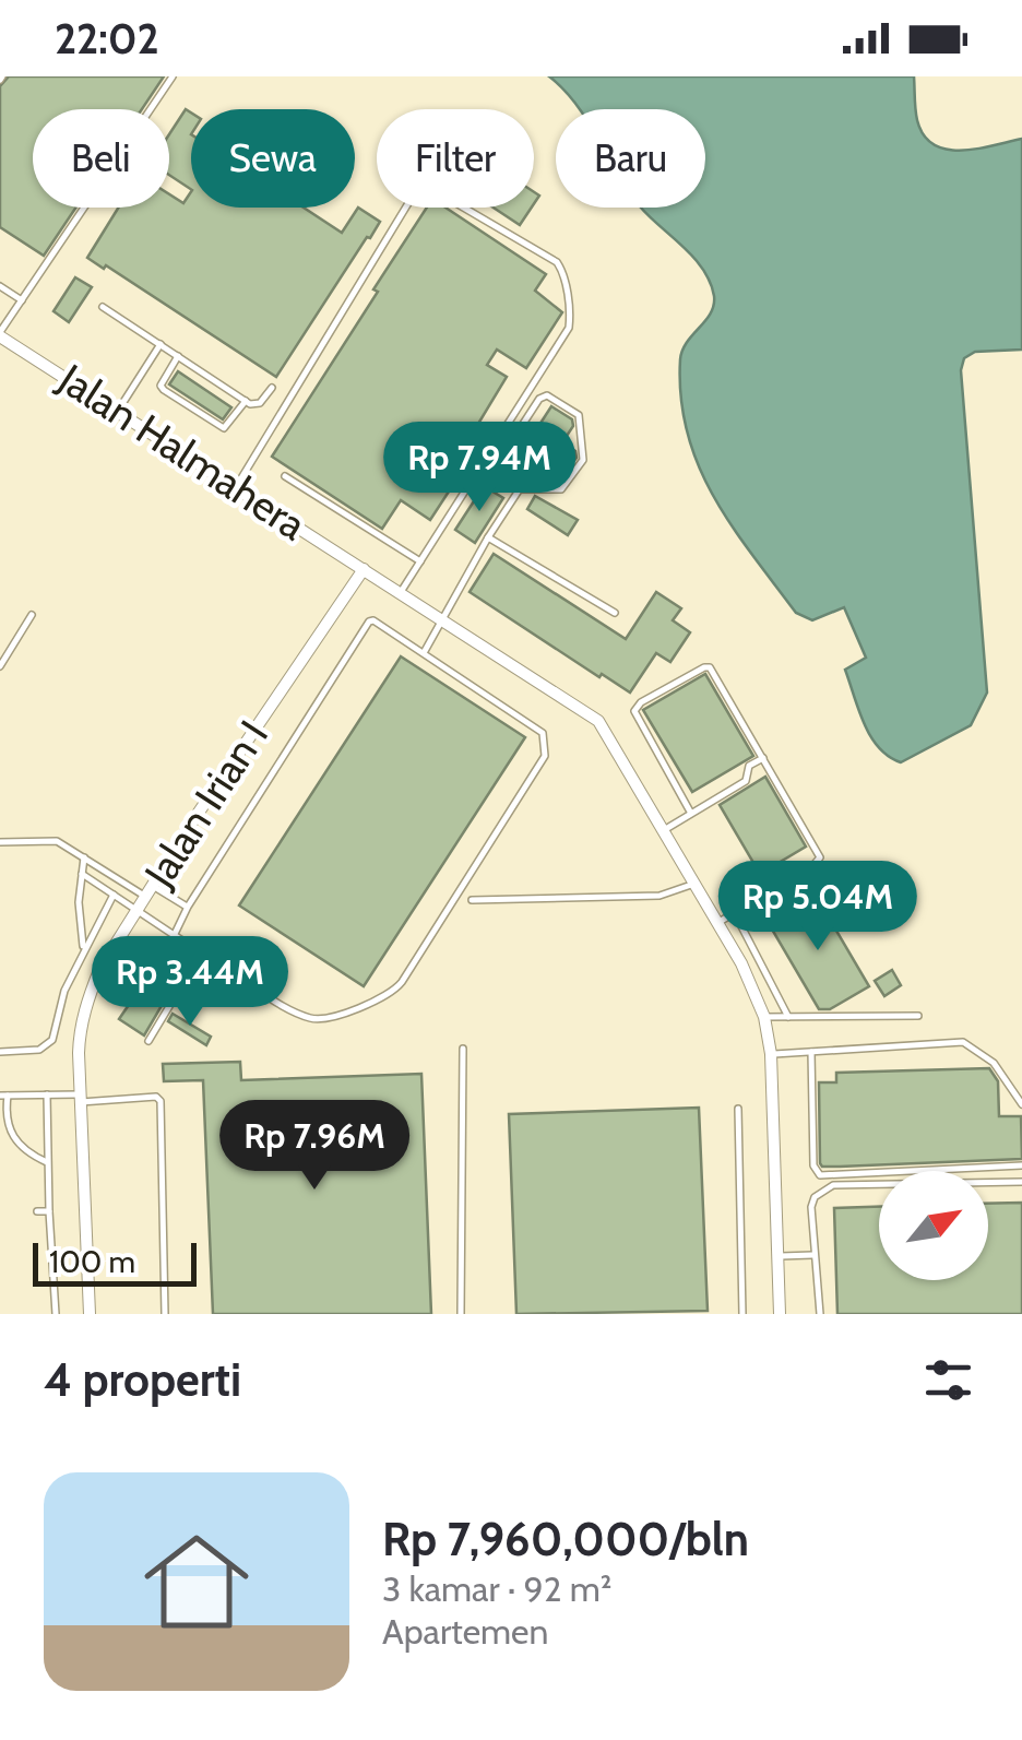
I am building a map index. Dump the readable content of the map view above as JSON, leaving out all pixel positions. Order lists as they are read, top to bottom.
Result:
{
  "streets": {
    "street": ["Jalan Halmahera", "Jalan Irian I"]
  },
  "crossings": [
    ["Jalan Halmahera", "Jalan Irian I"]
  ],
  "scale_bar": "100 m",
  "north": "top right",
  "page": {
    "status": "22:02",
    "chip": [
      "Beli",
      "Sewa",
      "Filter",
      "Baru"
    ],
    "price": [
      "Rp 7.94M",
      "Rp 5.04M",
      "Rp 3.44M",
      "Rp 7.96M"
    ],
    "scale": "100 m",
    "heading": "4 properti",
    "list": [
      {
        "name": "Rp 7,960,000/bln",
        "note": "3 kamar · 92 m² · Apartemen"
      }
    ]
  }
}
